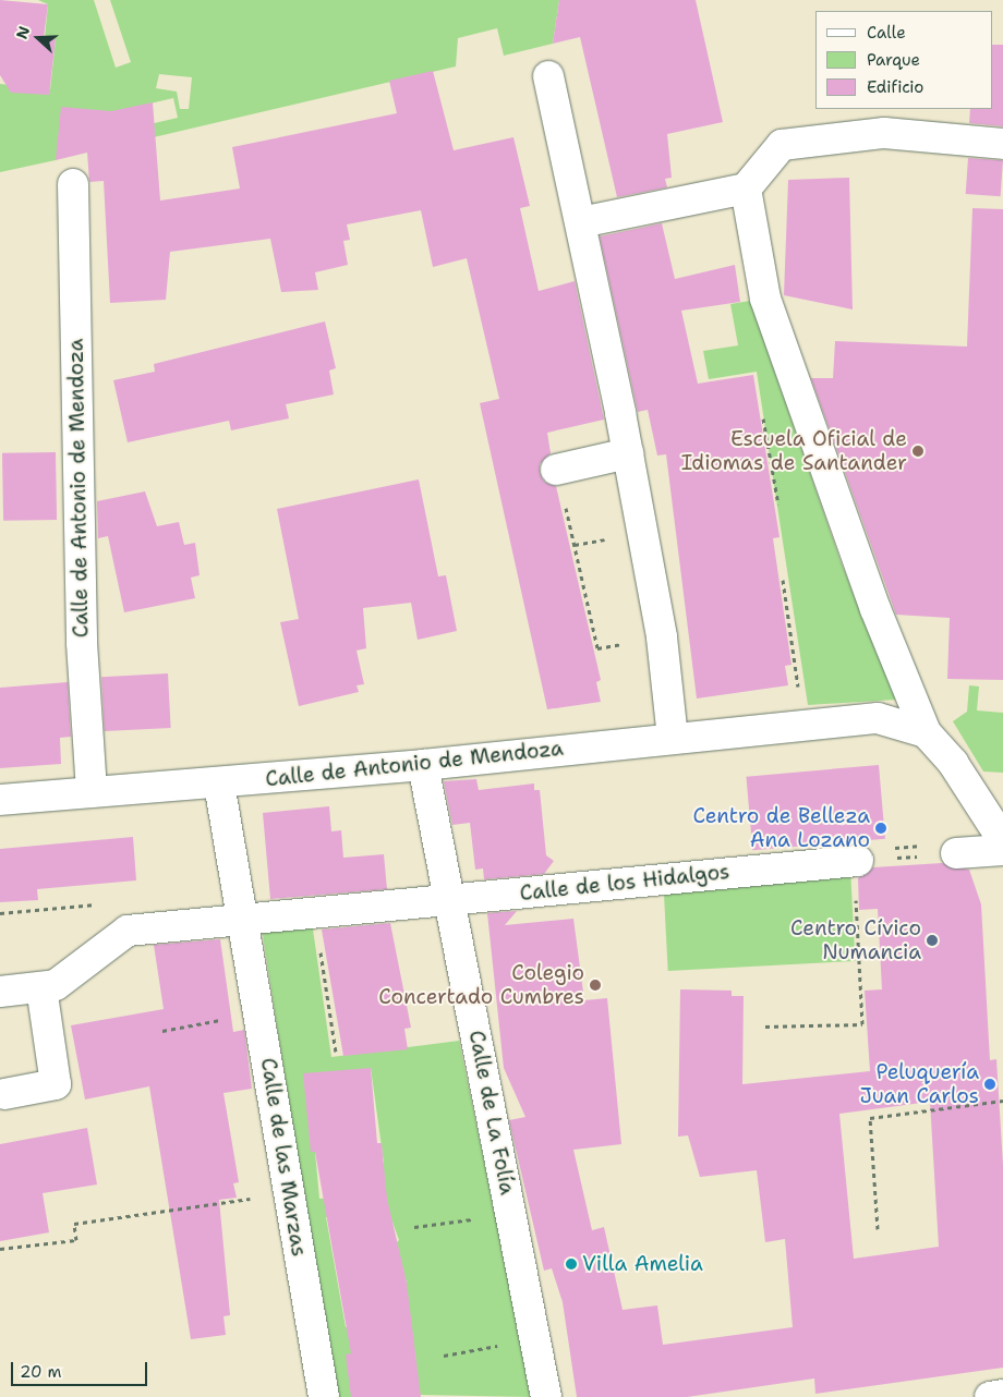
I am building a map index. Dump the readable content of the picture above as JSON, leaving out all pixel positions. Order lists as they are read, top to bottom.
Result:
{
  "streets": {
    "street": [
      "Calle de Antonio de Mendoza",
      "Calle de los Hidalgos",
      "Calle de La Folía",
      "Calle de las Marzas"
    ]
  },
  "crossings": [
    ["Calle de Antonio de Mendoza", "Calle de La Folía"],
    ["Calle de Antonio de Mendoza", "Calle de las Marzas"],
    ["Calle de los Hidalgos", "Calle de La Folía"],
    ["Calle de los Hidalgos", "Calle de las Marzas"]
  ],
  "places": [
    "Escuela Oficial de Idiomas de Santander",
    "Centro de Belleza Ana Lozano",
    "Centro Cívico Numancia",
    "Colegio Concertado Cumbres",
    "Peluquería Juan Carlos",
    "Villa Amelia"
  ],
  "legend": ["Calle", "Parque", "Edificio"],
  "scale_bar": "20 m",
  "north": "left"
}
